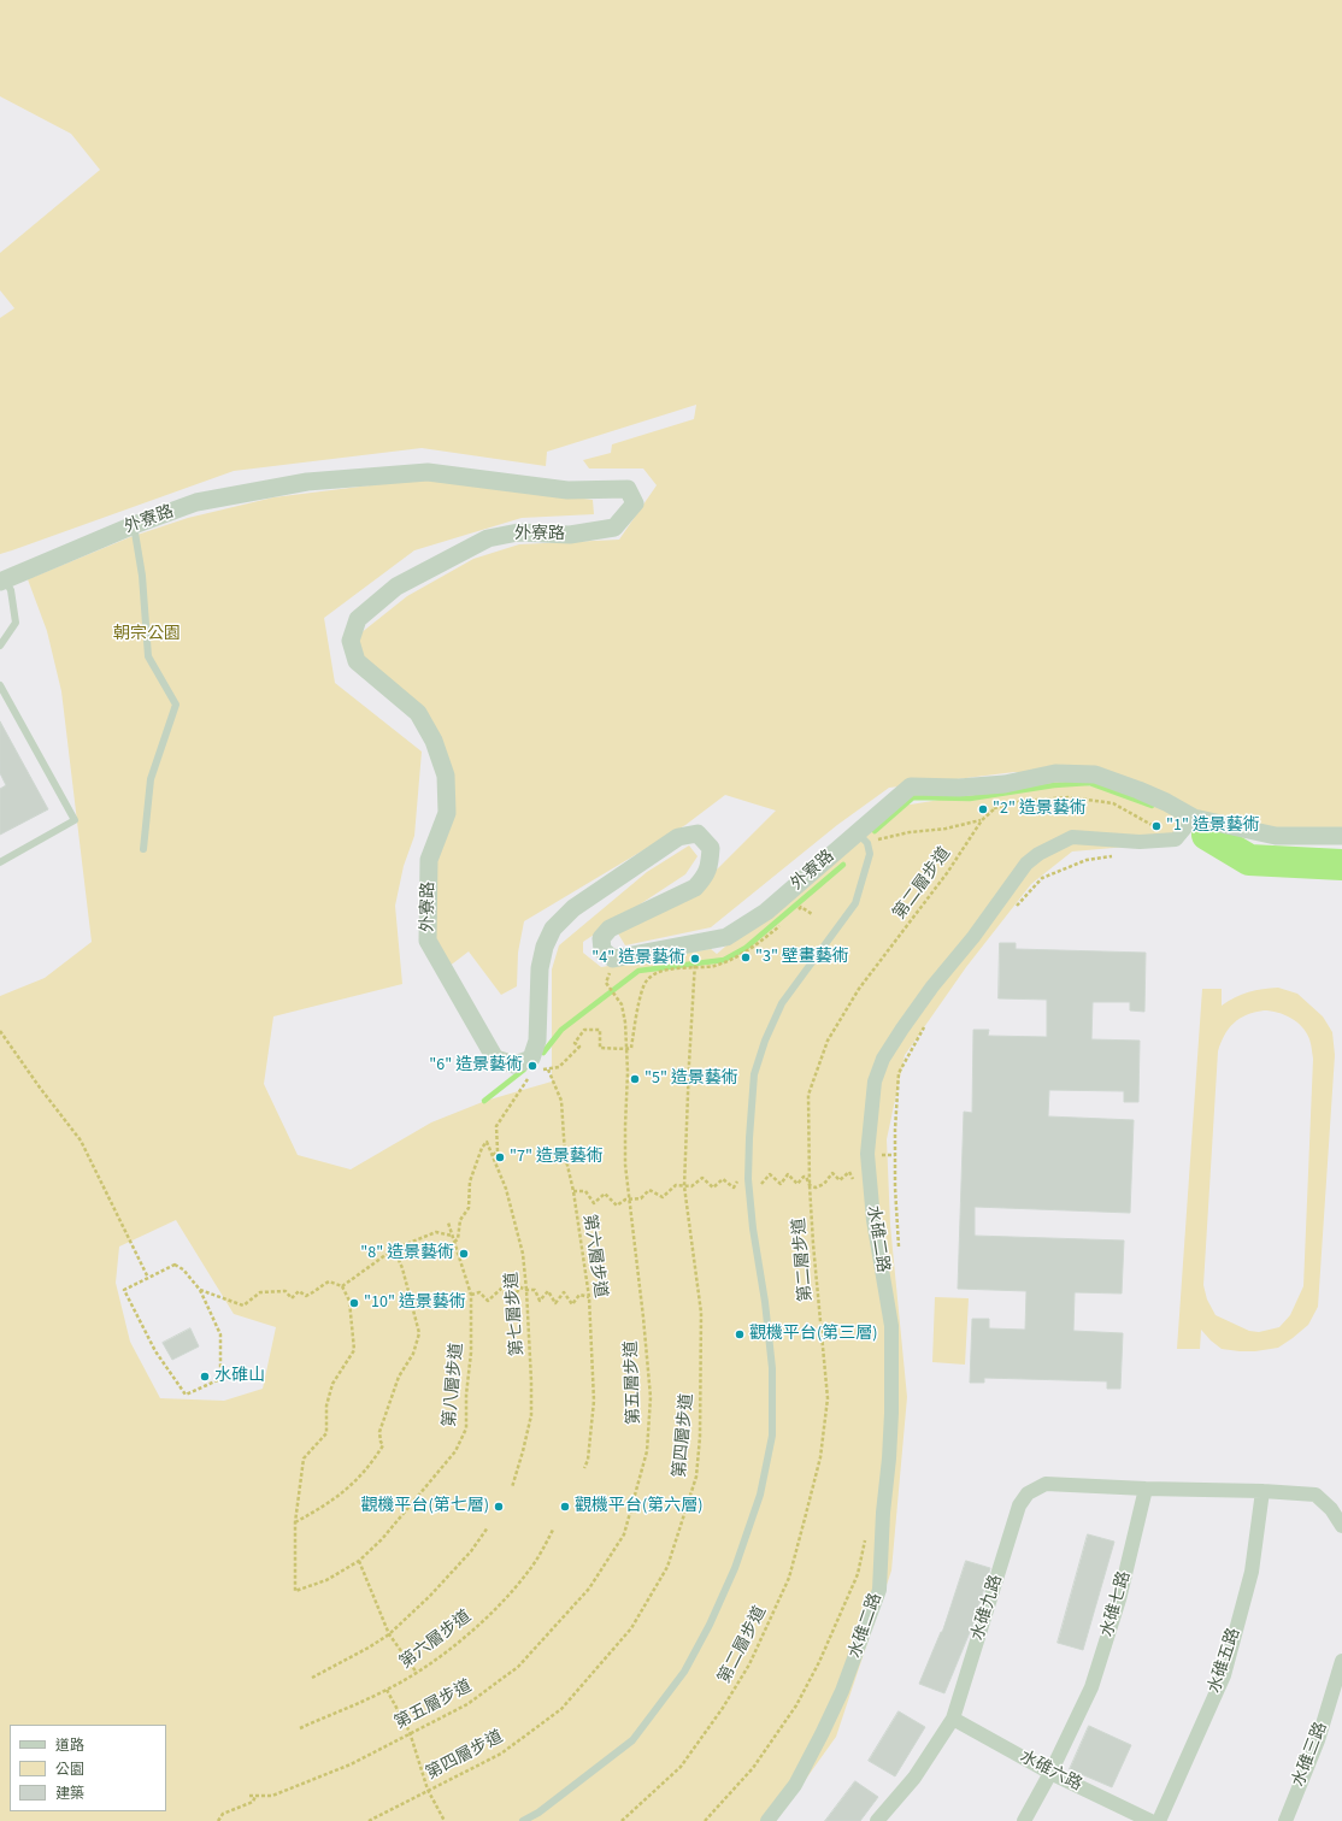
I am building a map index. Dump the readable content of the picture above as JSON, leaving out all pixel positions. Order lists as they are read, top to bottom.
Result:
{
  "streets": {
    "street": [
      "外寮路",
      "水碓二路",
      "水碓七路",
      "水碓九路",
      "水碓五路",
      "水碓三路",
      "水碓六路"
    ],
    "path": [
      "第二層步道",
      "第六層步道",
      "第七層步道",
      "第五層步道",
      "第八層步道",
      "第四層步道"
    ]
  },
  "crossings": [
    ["外寮路", "水碓二路"],
    ["第七層步道", "第八層步道"],
    ["水碓七路", "水碓九路"],
    ["水碓七路", "水碓六路"],
    ["水碓九路", "水碓六路"]
  ],
  "parks": ["朝宗公園"],
  "places": [
    "\"2\" 造景藝術",
    "\"1\" 造景藝術",
    "\"3\" 壁畫藝術",
    "\"4\" 造景藝術",
    "\"6\" 造景藝術",
    "\"5\" 造景藝術",
    "\"7\" 造景藝術",
    "\"8\" 造景藝術",
    "\"10\" 造景藝術",
    "觀機平台(第三層)",
    "水碓山",
    "觀機平台(第七層)",
    "觀機平台(第六層)"
  ],
  "legend": ["道路", "公園", "建築"]
}
